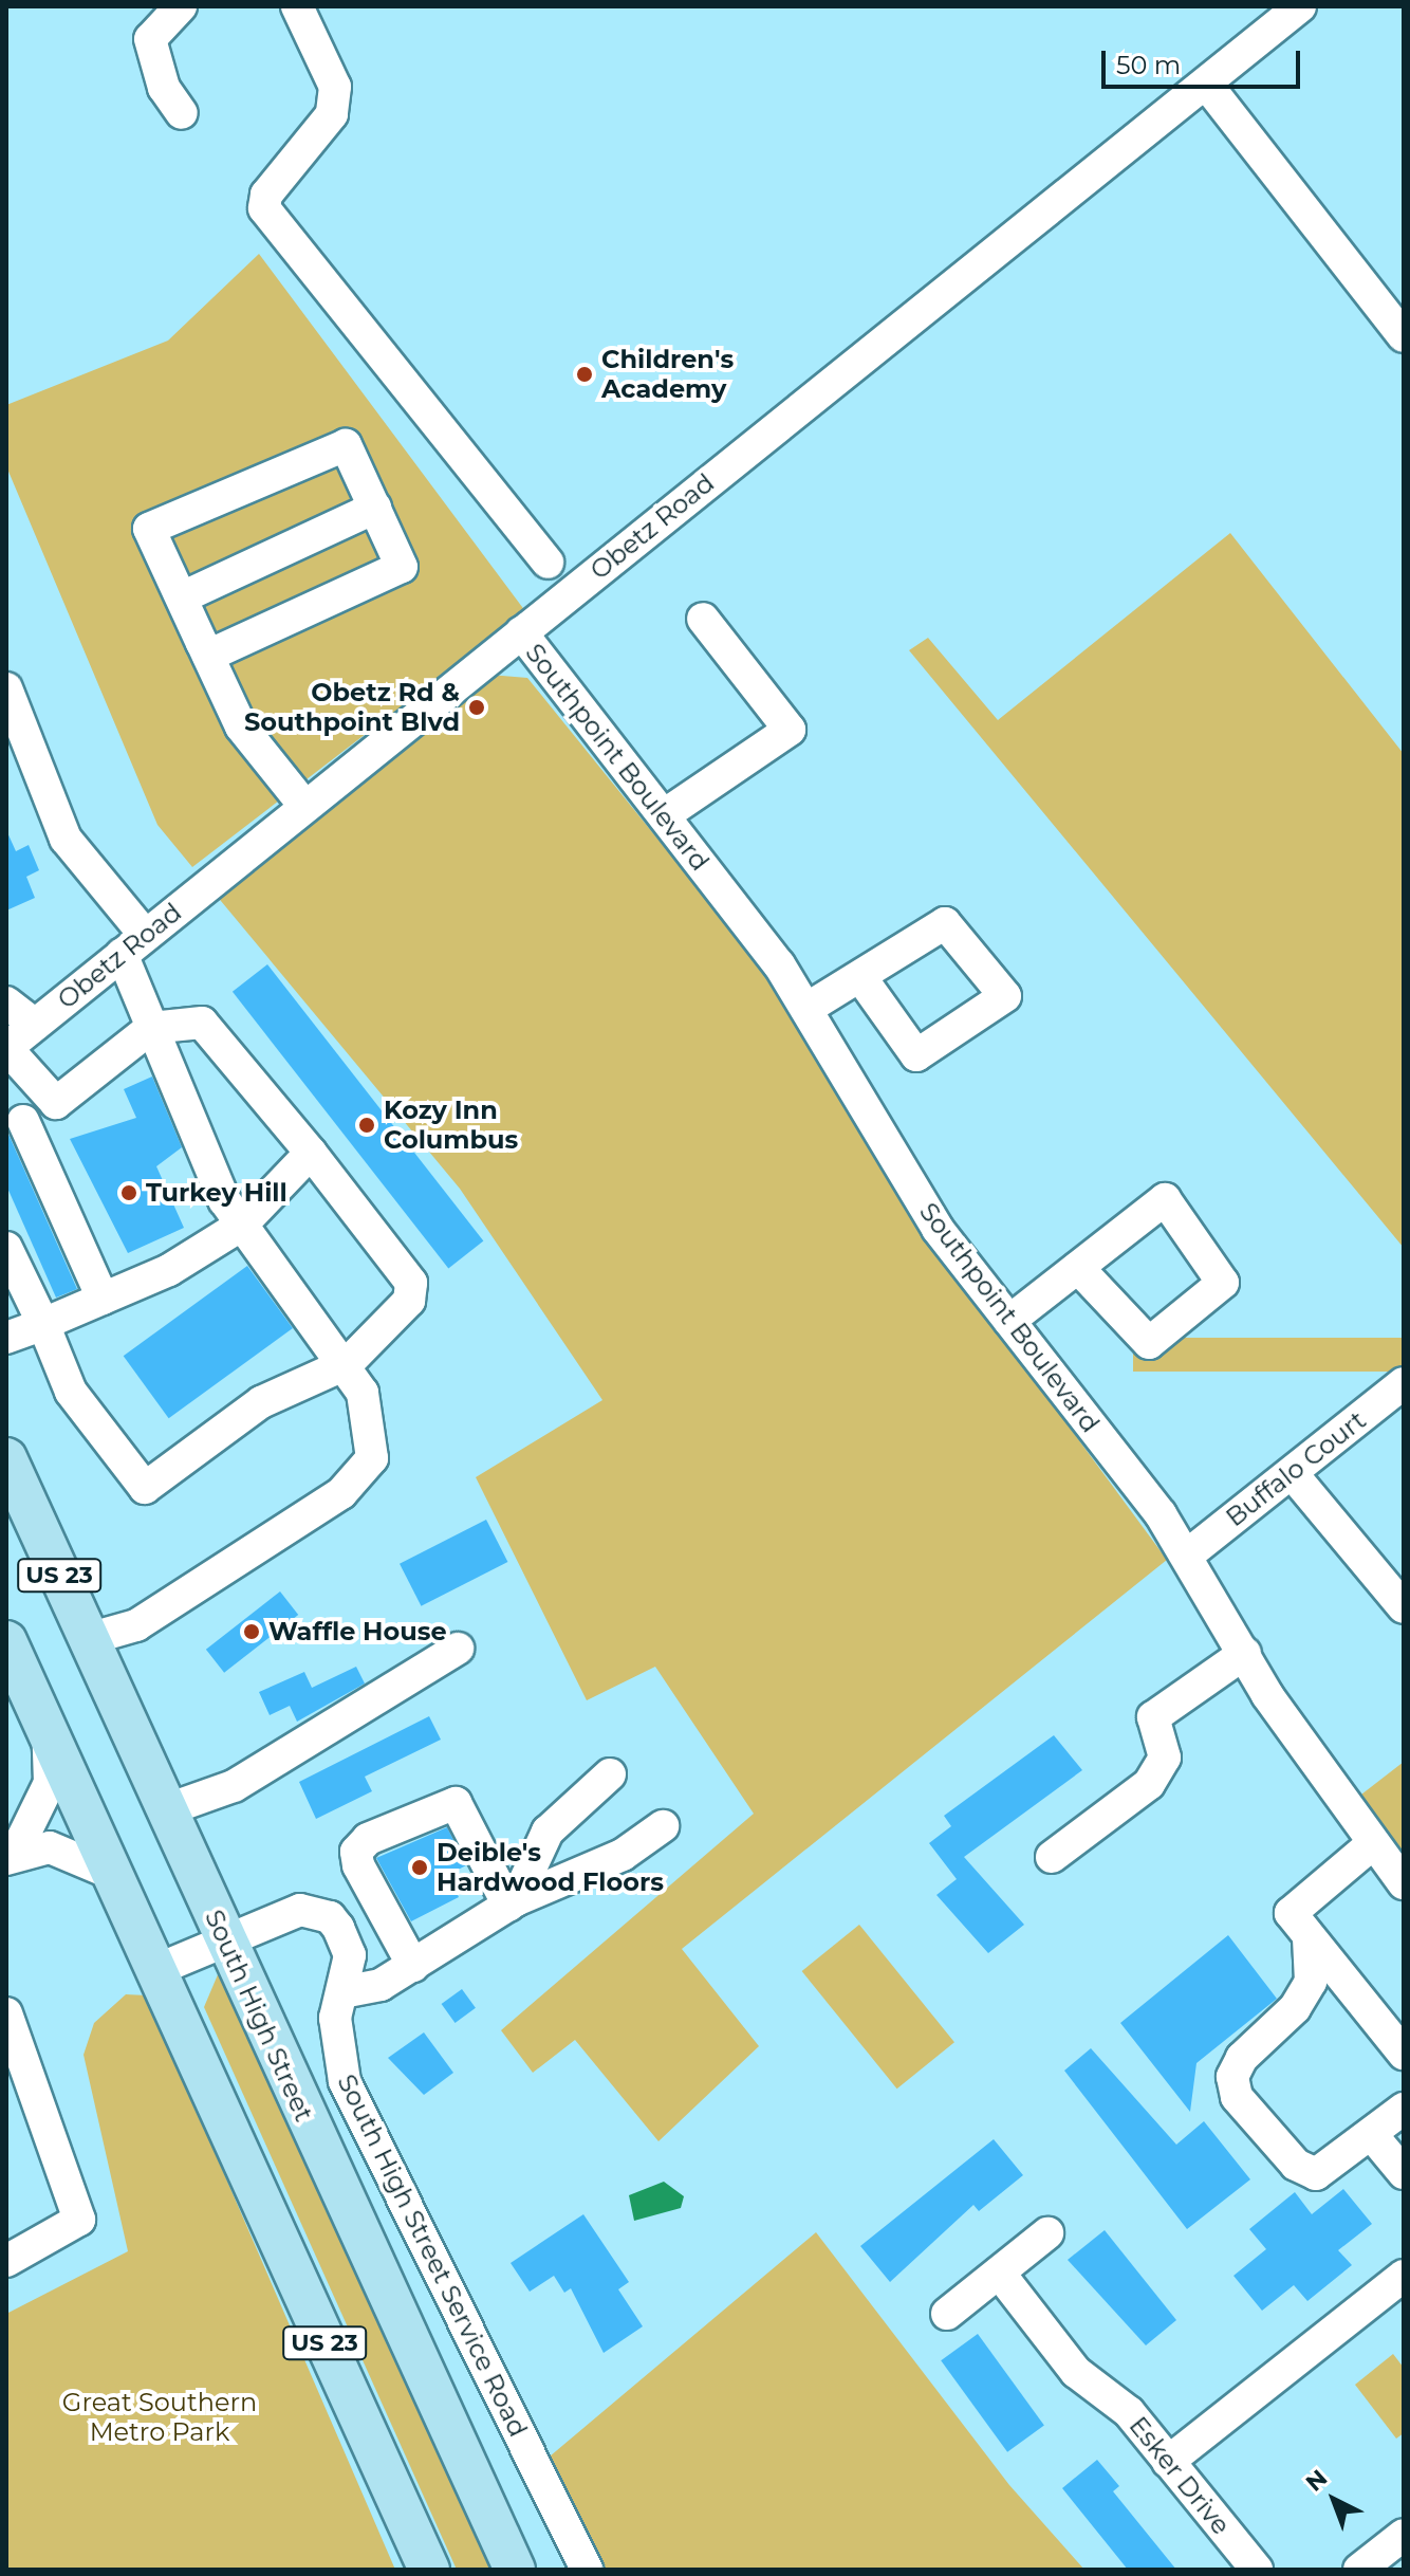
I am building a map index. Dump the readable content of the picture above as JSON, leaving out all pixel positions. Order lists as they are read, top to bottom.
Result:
{
  "streets": {
    "main road": ["US 23", "South High Street"],
    "street": [
      "Obetz Road",
      "Southpoint Boulevard",
      "Buffalo Court",
      "South High Street Service Road",
      "Esker Drive"
    ]
  },
  "crossings": [
    ["Obetz Road", "Southpoint Boulevard"],
    ["Southpoint Boulevard", "Buffalo Court"],
    ["US 23", "South High Street Service Road"],
    ["South High Street", "South High Street Service Road"]
  ],
  "parks": ["Great Southern Metro Park"],
  "places": [
    "Children's Academy",
    "Obetz Rd & Southpoint Blvd",
    "Kozy Inn Columbus",
    "Turkey Hill",
    "Waffle House",
    "Deible's Hardwood Floors"
  ],
  "scale_bar": "50 m",
  "north": "top left"
}
